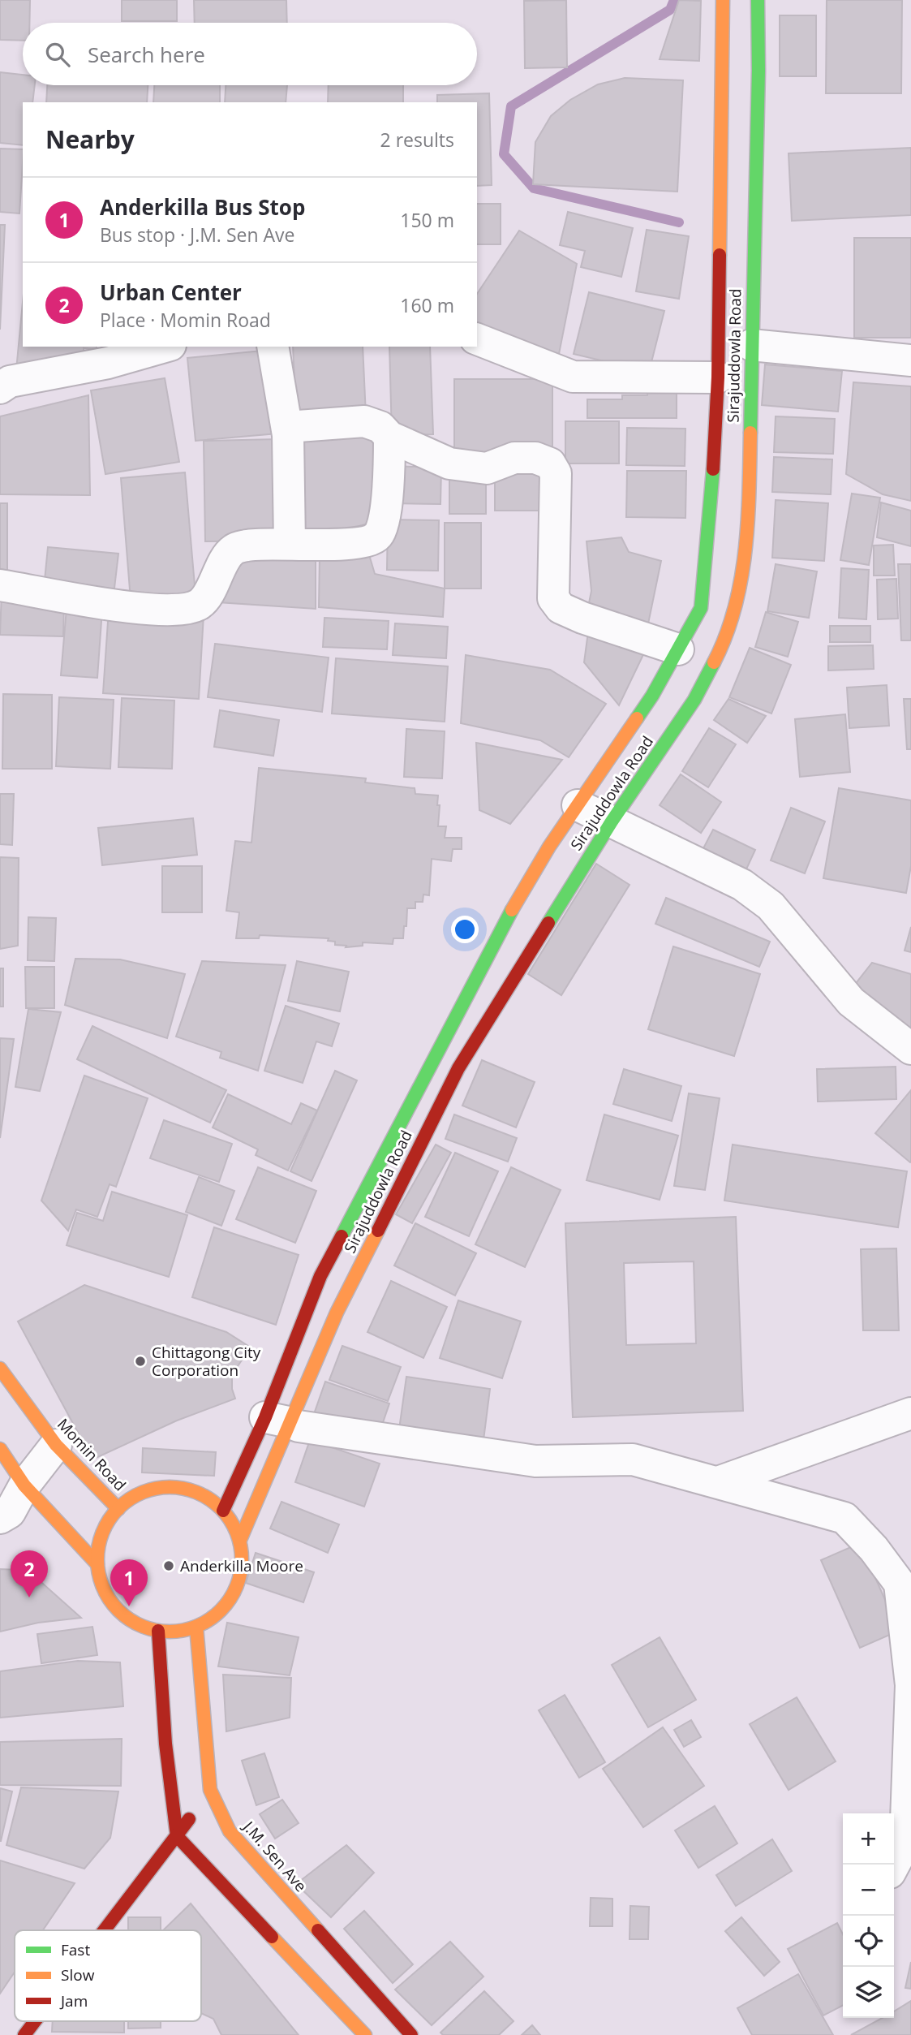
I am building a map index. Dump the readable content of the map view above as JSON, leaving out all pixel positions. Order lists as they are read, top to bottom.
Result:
{
  "streets": {
    "main road": ["Sirajuddowla Road", "Momin Road", "J.M. Sen Ave"]
  },
  "crossings": [
    ["Sirajuddowla Road", "Momin Road"],
    ["Sirajuddowla Road", "J.M. Sen Ave"],
    ["Momin Road", "J.M. Sen Ave"]
  ],
  "places": ["Chittagong City Corporation", "Anderkilla Moore"],
  "legend": ["Fast", "Slow", "Jam"],
  "page": {
    "search": "Search here",
    "heading": ["Nearby", "2 results"],
    "list": [
      {
        "mark": "1",
        "name": "Anderkilla Bus Stop",
        "note": "Bus stop · J.M. Sen Ave",
        "value": "150 m"
      },
      {
        "mark": "2",
        "name": "Urban Center",
        "note": "Place · Momin Road",
        "value": "160 m"
      }
    ],
    "pins": ["2", "1"],
    "map_buttons": ["+", "−"]
  }
}
